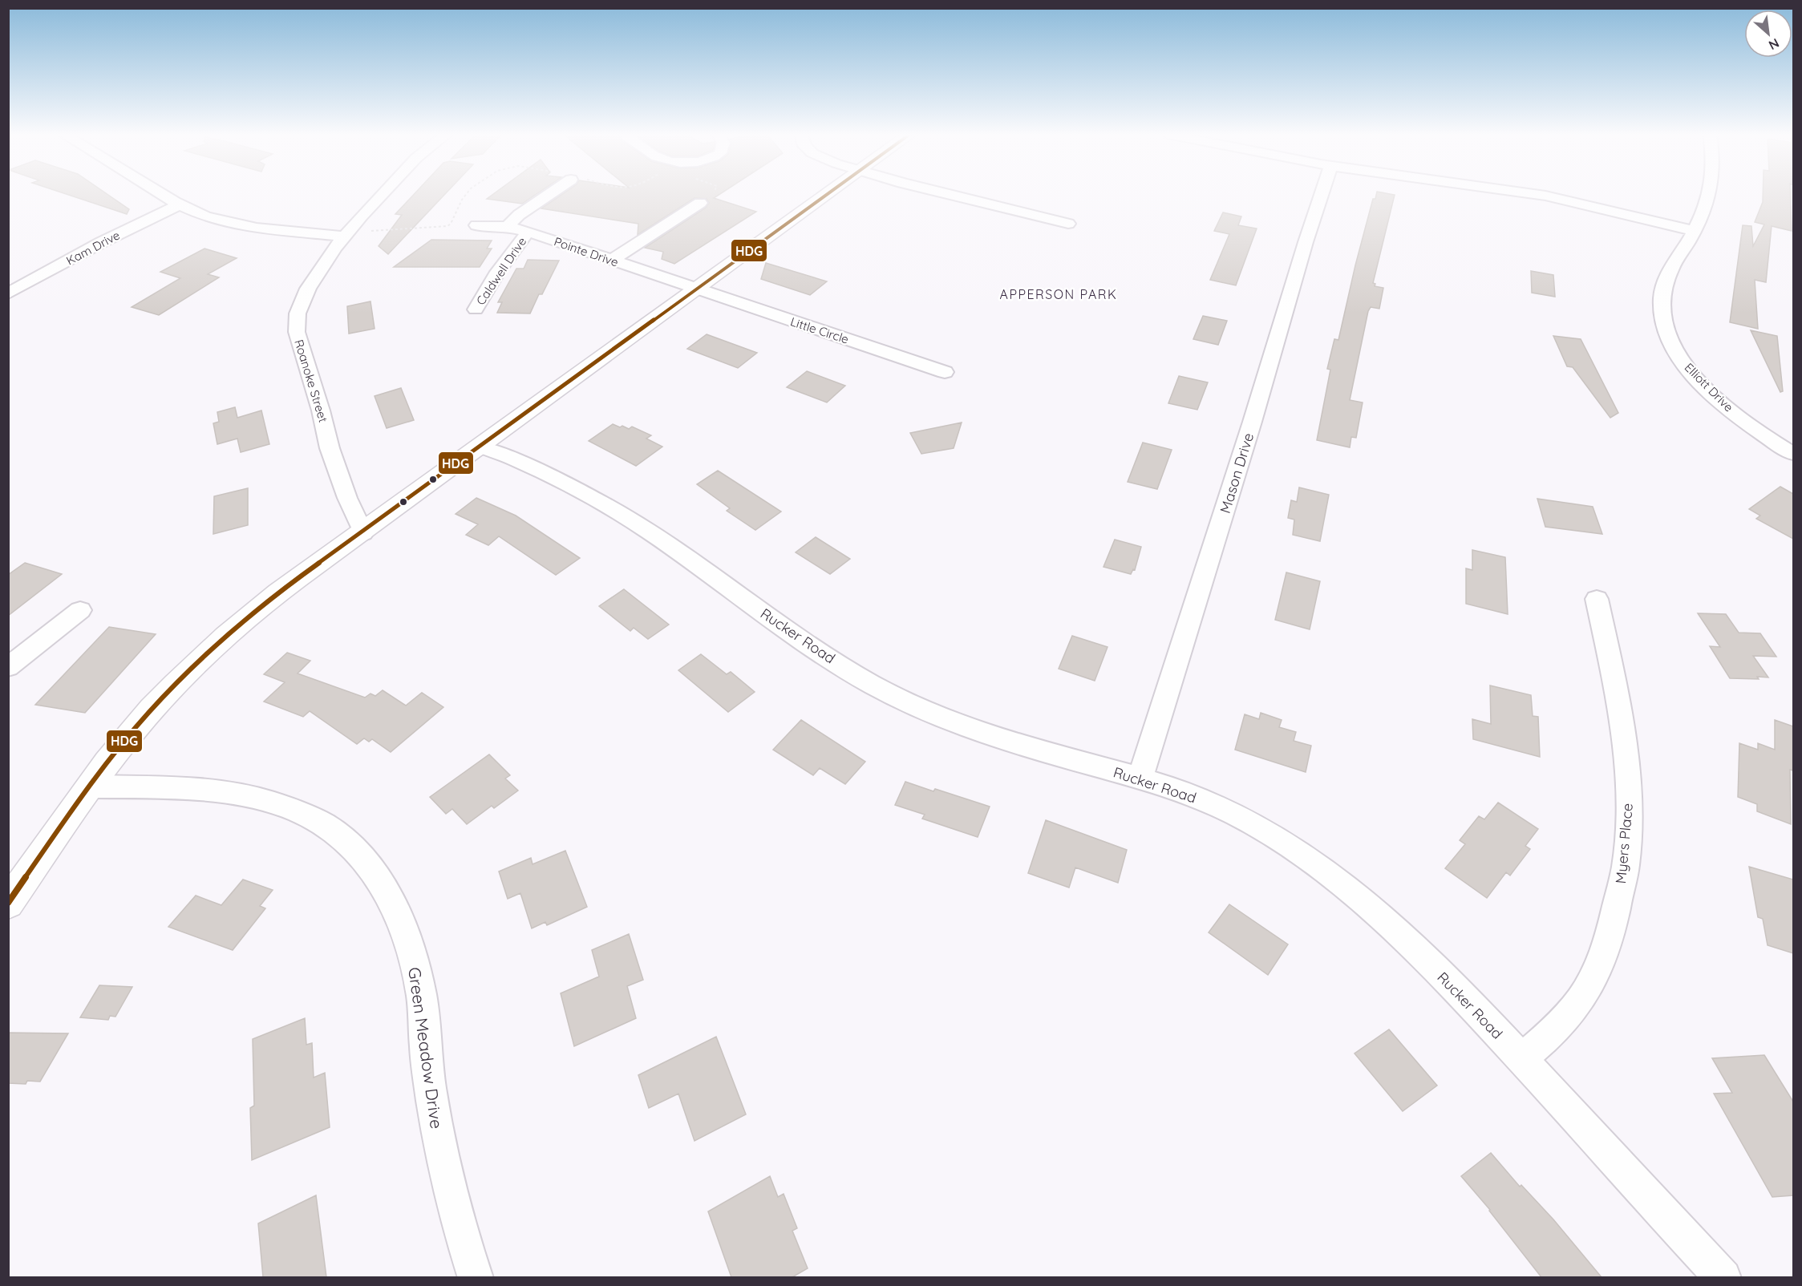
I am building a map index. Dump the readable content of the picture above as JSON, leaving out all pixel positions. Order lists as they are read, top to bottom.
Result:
{
  "streets": {
    "street": [
      "Kam Drive",
      "Pointe Drive",
      "Caldwell Drive",
      "Little Circle",
      "Roanoke Street",
      "Elliott Drive",
      "Mason Drive",
      "Rucker Road",
      "Myers Place",
      "Green Meadow Drive"
    ]
  },
  "crossings": [
    ["Pointe Drive", "Caldwell Drive"],
    ["Pointe Drive", "Little Circle"],
    ["Mason Drive", "Rucker Road"],
    ["Rucker Road", "Myers Place"]
  ],
  "districts": ["APPERSON PARK"],
  "lines": ["transit line HDG"],
  "north": "bottom right"
}
